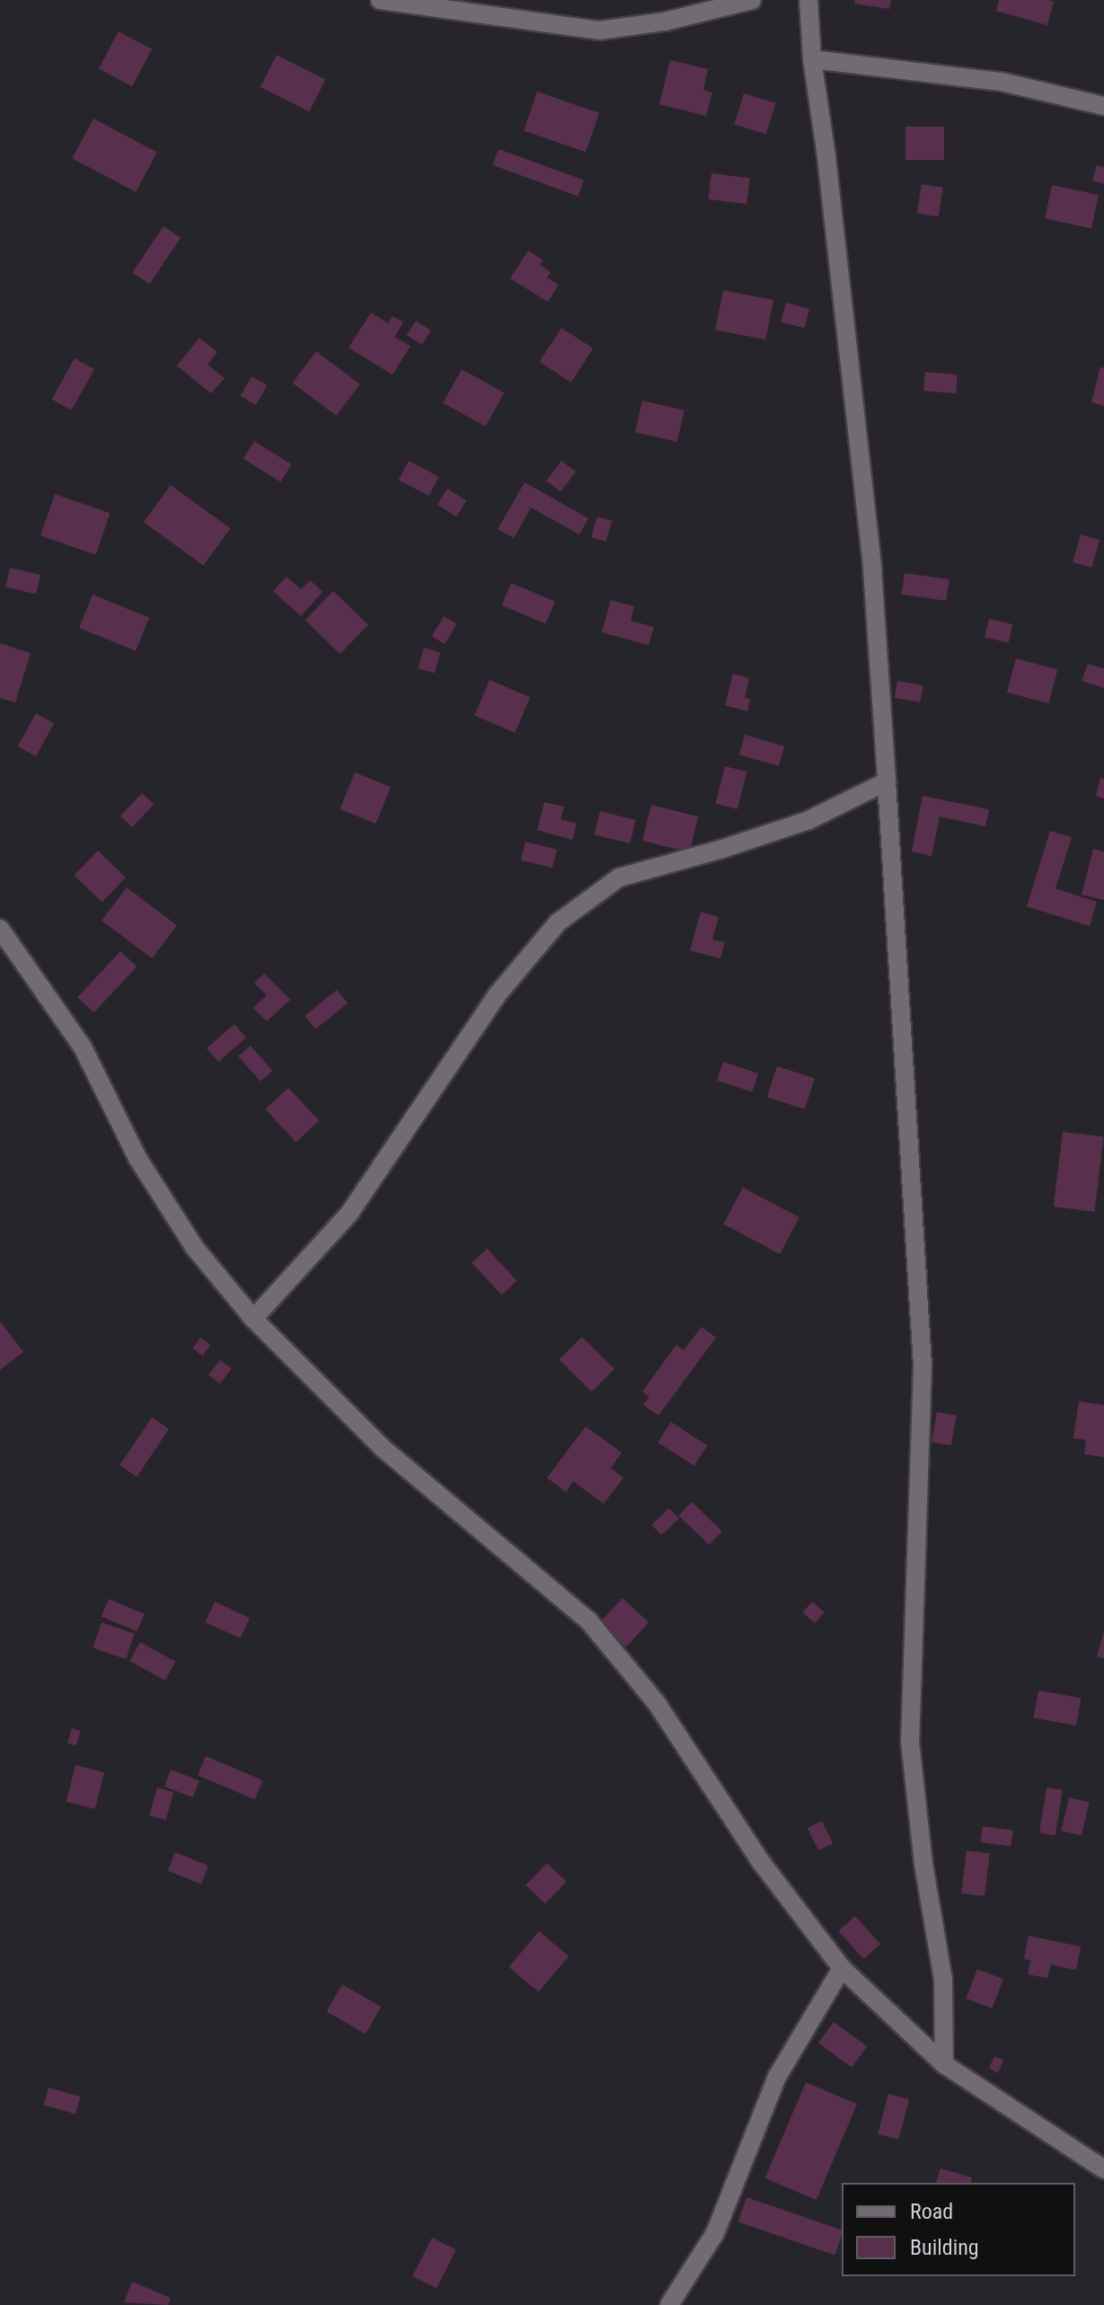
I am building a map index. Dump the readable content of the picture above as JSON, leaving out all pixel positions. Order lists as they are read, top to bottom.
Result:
{
  "legend": ["Road", "Building"]
}
